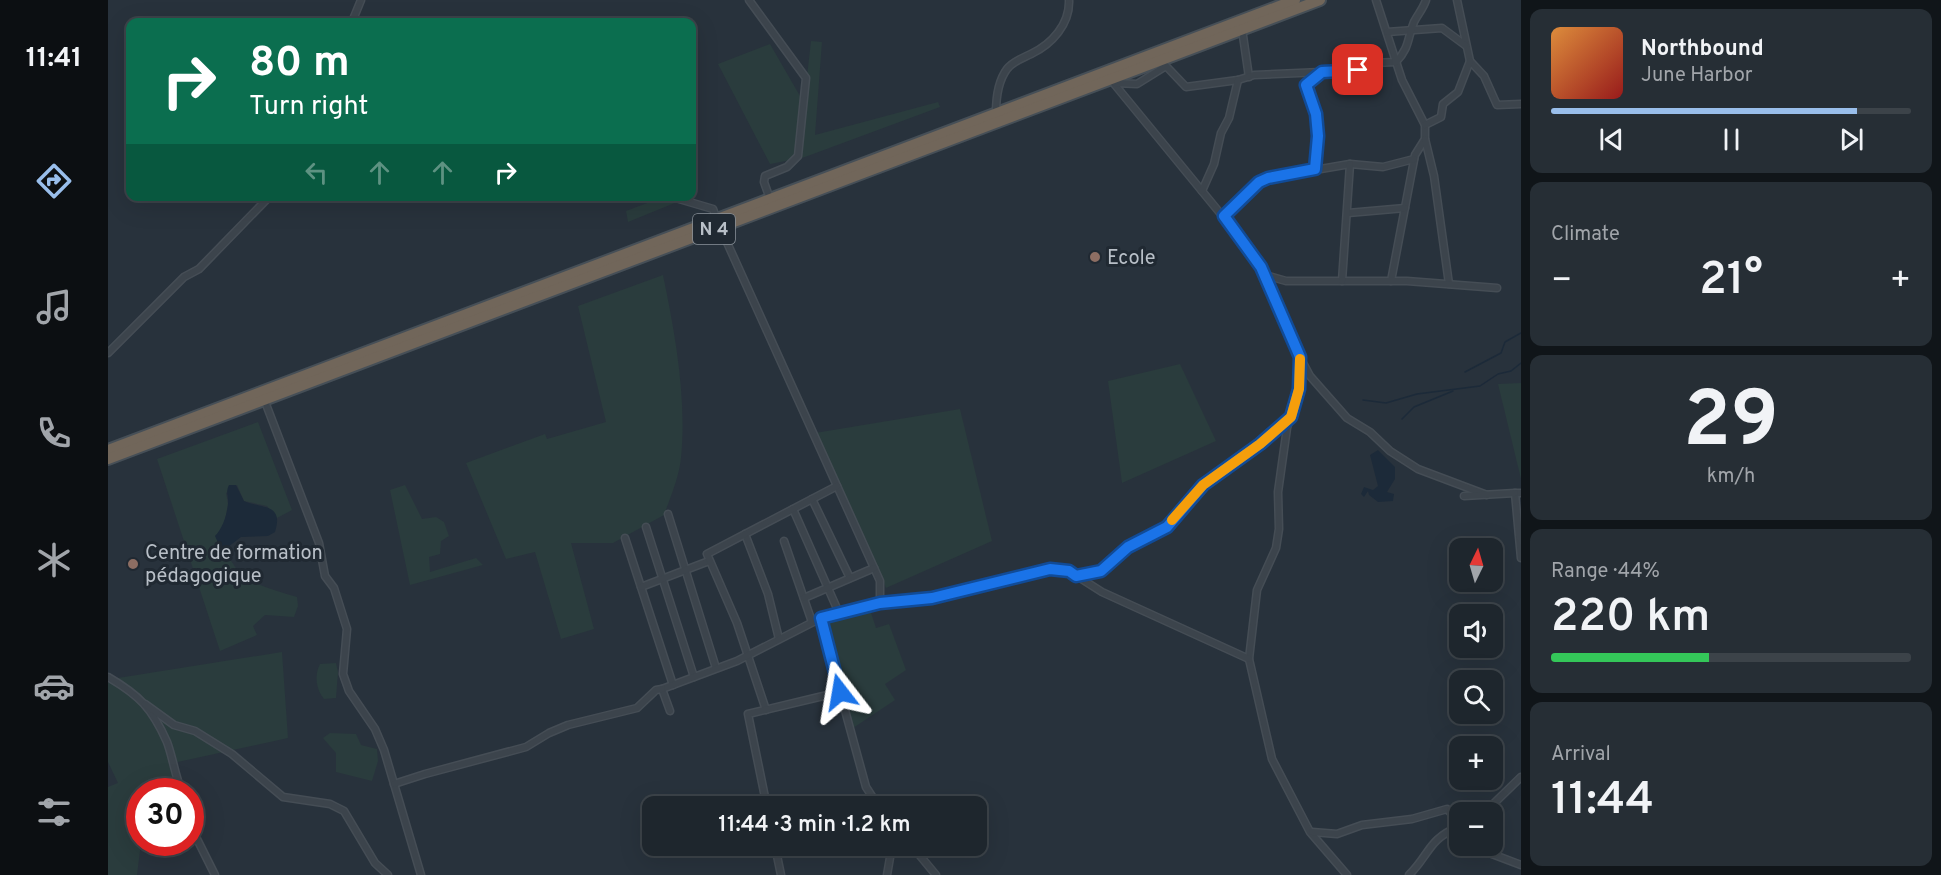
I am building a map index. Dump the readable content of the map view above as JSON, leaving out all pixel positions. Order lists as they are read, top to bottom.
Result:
{
  "streets": {
    "highway": ["N 4"]
  },
  "places": ["Ecole", "Centre de formation pédagogique"],
  "north": "top",
  "page": {
    "tabs": "11:41",
    "turn": ["80 m", "Turn right"],
    "song": ["Northbound", "June Harbor"],
    "tile": [
      "Climate",
      ["29", "km/h"],
      ["Range · 44%", "220 km"],
      ["Arrival", "11:44"]
    ],
    "heat": ["−", "21°", "+"],
    "map_buttons": ["+", "−"],
    "limit": "30",
    "trip": "11:44 · 3 min · 1.2 km"
  }
}
